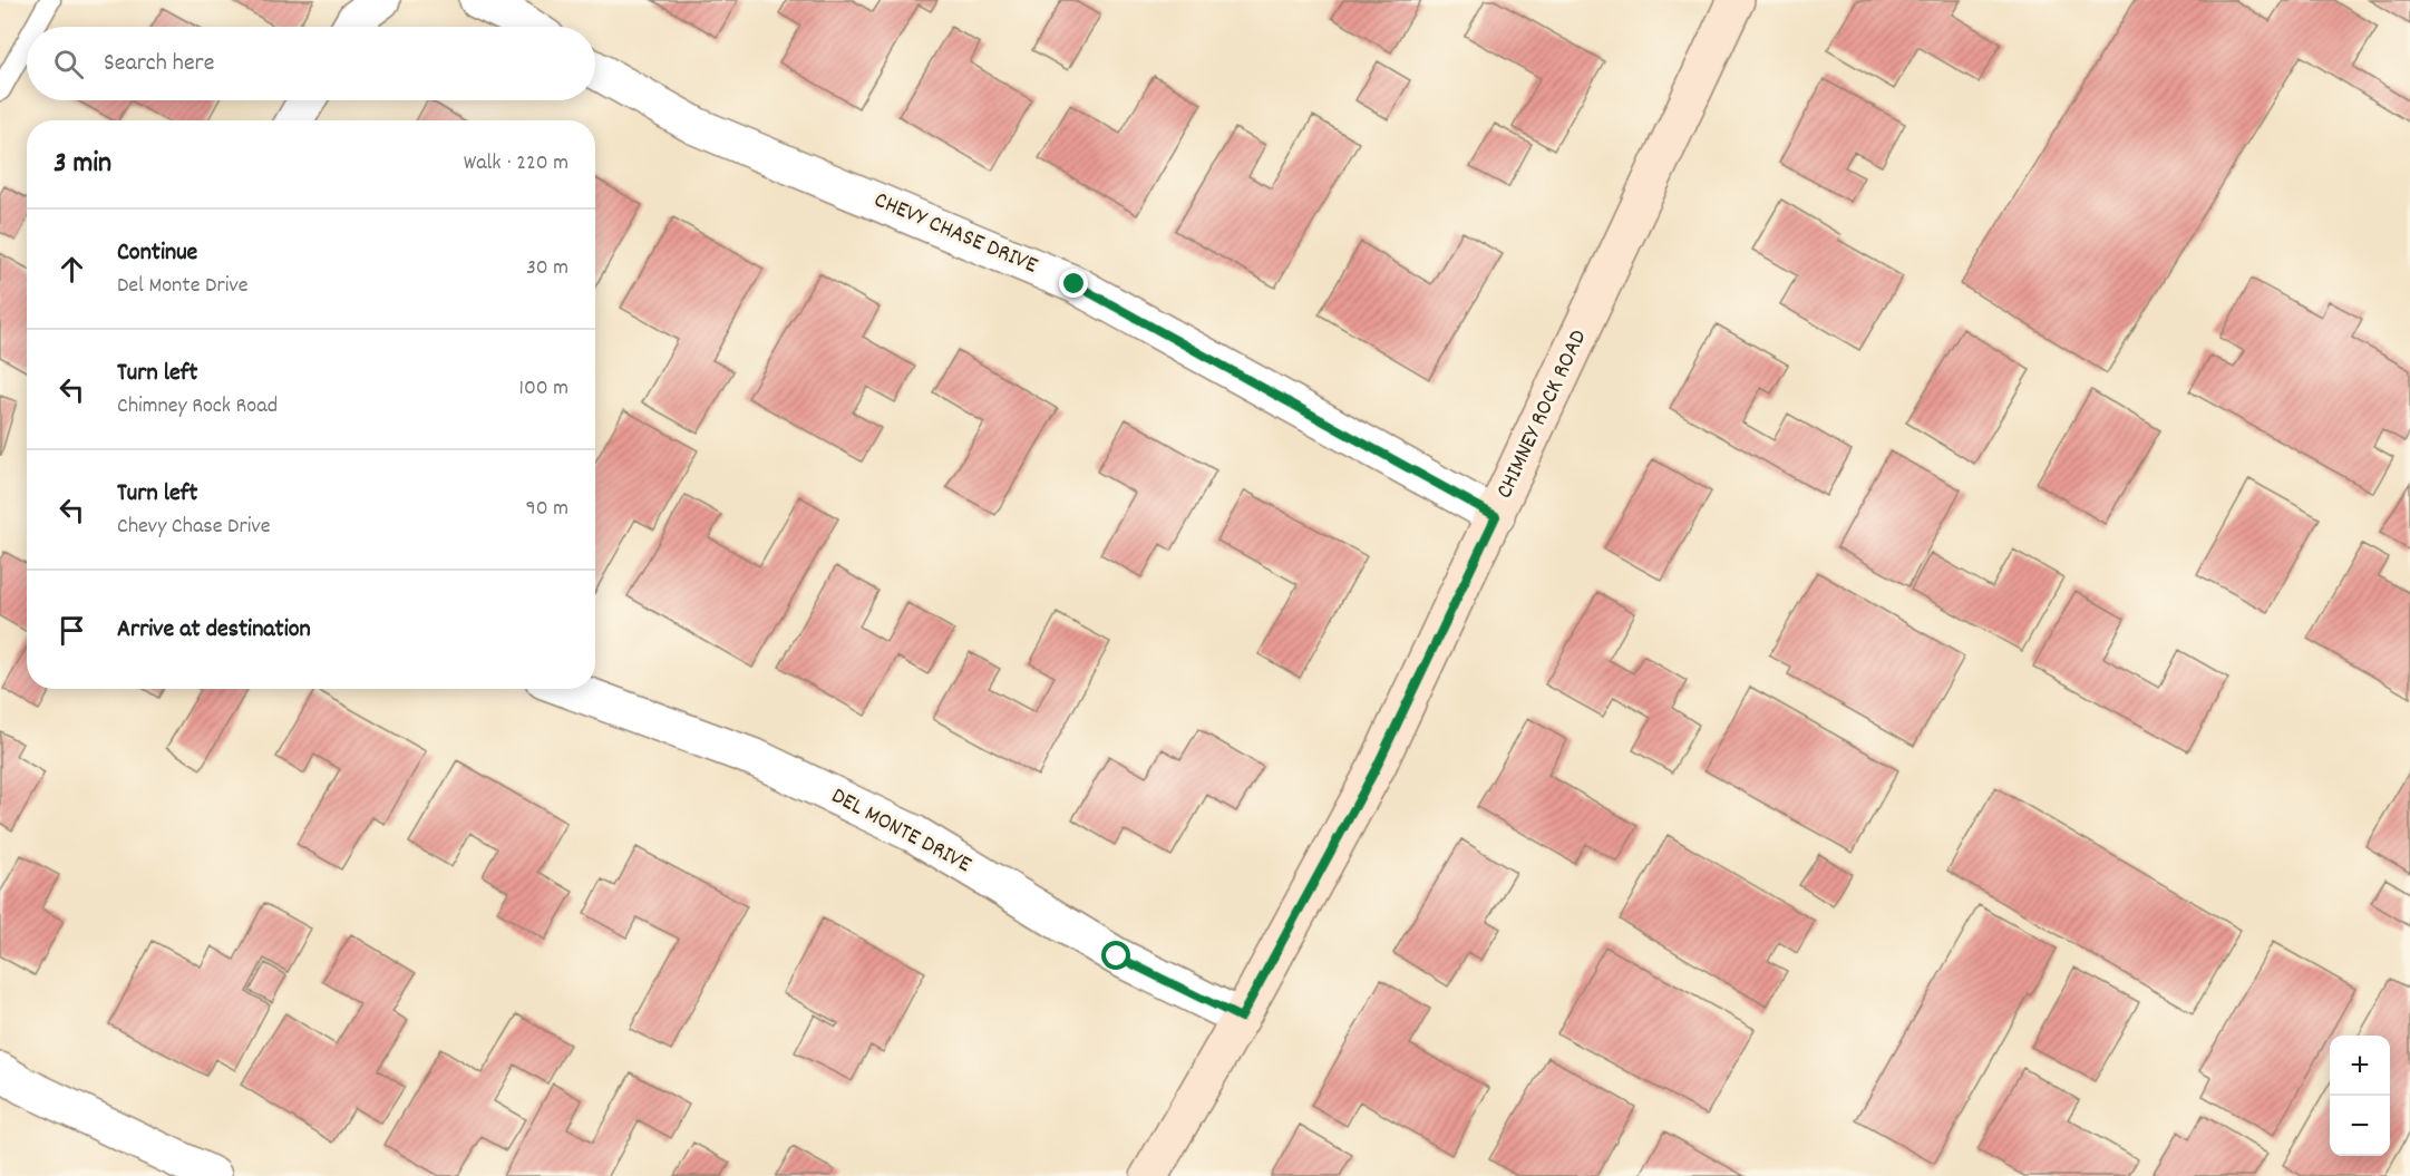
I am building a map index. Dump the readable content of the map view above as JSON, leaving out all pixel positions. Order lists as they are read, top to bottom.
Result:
{
  "streets": {
    "main road": ["CHIMNEY ROCK ROAD"],
    "street": ["CHEVY CHASE DRIVE", "DEL MONTE DRIVE"]
  },
  "crossings": [
    ["CHEVY CHASE DRIVE", "CHIMNEY ROCK ROAD"],
    ["CHIMNEY ROCK ROAD", "DEL MONTE DRIVE"]
  ],
  "page": {
    "search": "Search here",
    "heading": ["3 min", "Walk · 220 m"],
    "list": [
      ["Continue", "Del Monte Drive", "30 m"],
      ["Turn left", "Chimney Rock Road", "100 m"],
      ["Turn left", "Chevy Chase Drive", "90 m"],
      "Arrive at destination"
    ],
    "map_buttons": ["+", "−"]
  }
}
